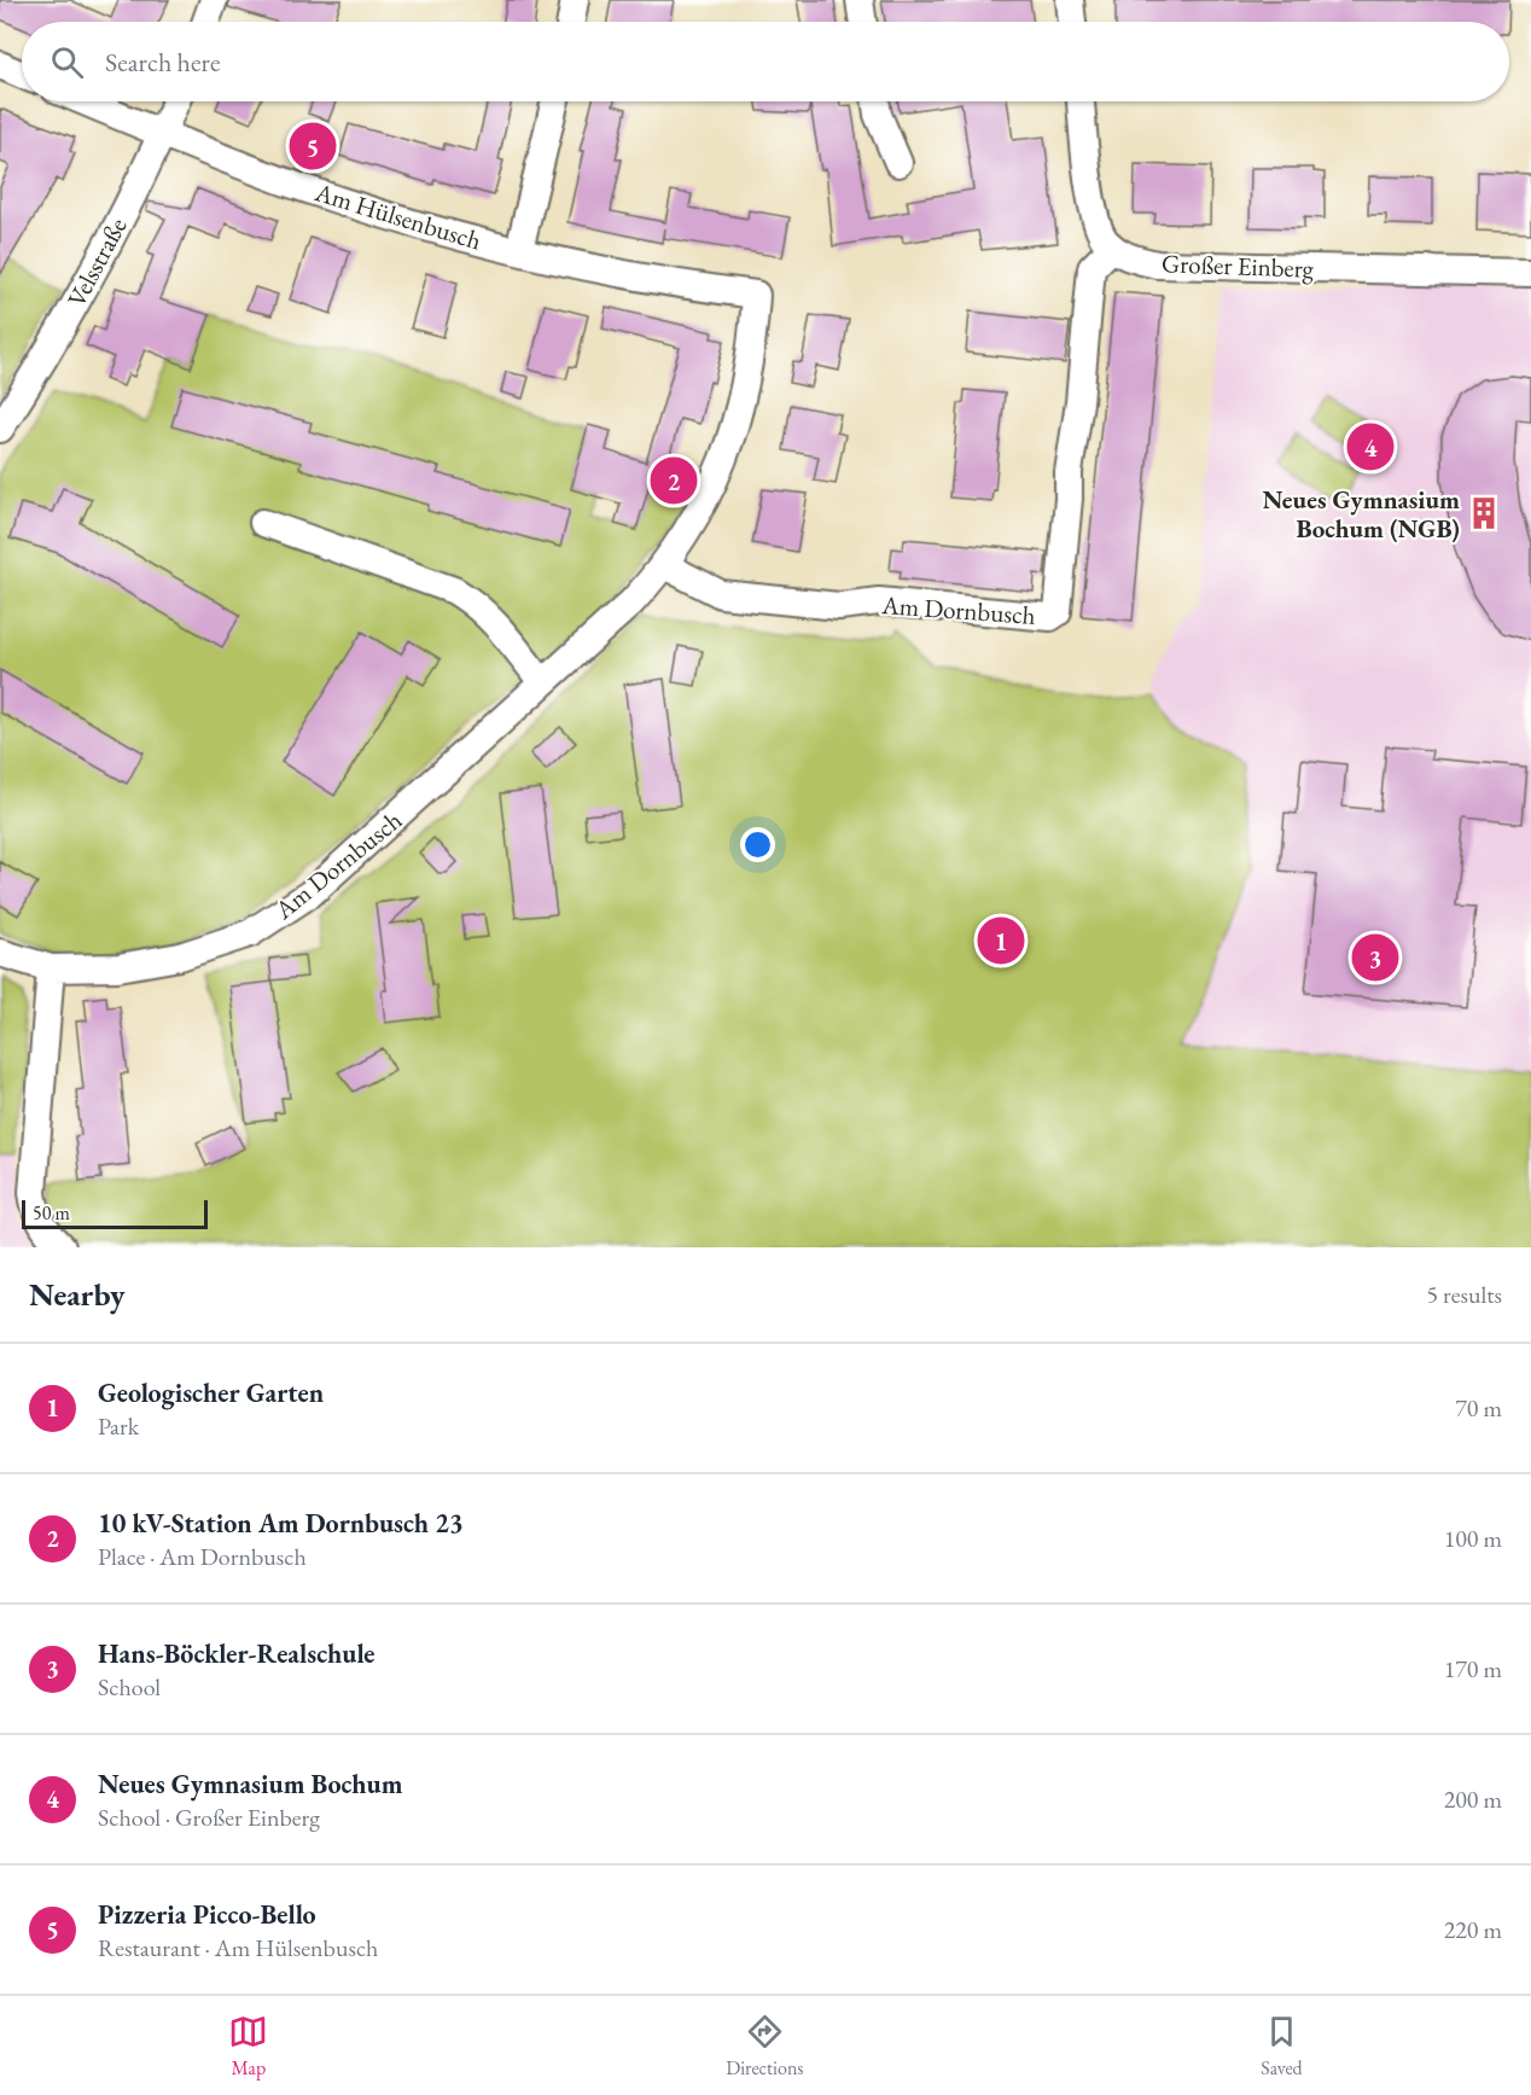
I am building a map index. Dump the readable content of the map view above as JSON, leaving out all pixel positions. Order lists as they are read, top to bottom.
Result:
{
  "streets": {
    "street": [
      "Am Hülsenbusch",
      "Velsstraße",
      "Großer Einberg",
      "Am Dornbusch"
    ]
  },
  "crossings": [
    ["Am Hülsenbusch", "Velsstraße"],
    ["Am Hülsenbusch", "Am Dornbusch"],
    ["Großer Einberg", "Am Dornbusch"]
  ],
  "places": {
    "building": ["Neues Gymnasium Bochum (NGB)"]
  },
  "scale_bar": "50 m",
  "page": {
    "search": "Search here",
    "pins": [
      "5",
      "4",
      "2",
      "1",
      "3"
    ],
    "scale": "50 m",
    "heading": ["Nearby", "5 results"],
    "list": [
      {
        "mark": "1",
        "name": "Geologischer Garten",
        "note": "Park",
        "value": "70 m"
      },
      {
        "mark": "2",
        "name": "10 kV-Station Am Dornbusch 23",
        "note": "Place · Am Dornbusch",
        "value": "100 m"
      },
      {
        "mark": "3",
        "name": "Hans-Böckler-Realschule",
        "note": "School",
        "value": "170 m"
      },
      {
        "mark": "4",
        "name": "Neues Gymnasium Bochum",
        "note": "School · Großer Einberg",
        "value": "200 m"
      },
      {
        "mark": "5",
        "name": "Pizzeria Picco-Bello",
        "note": "Restaurant · Am Hülsenbusch",
        "value": "220 m"
      }
    ],
    "nav": ["Map", "Directions", "Saved"]
  }
}
